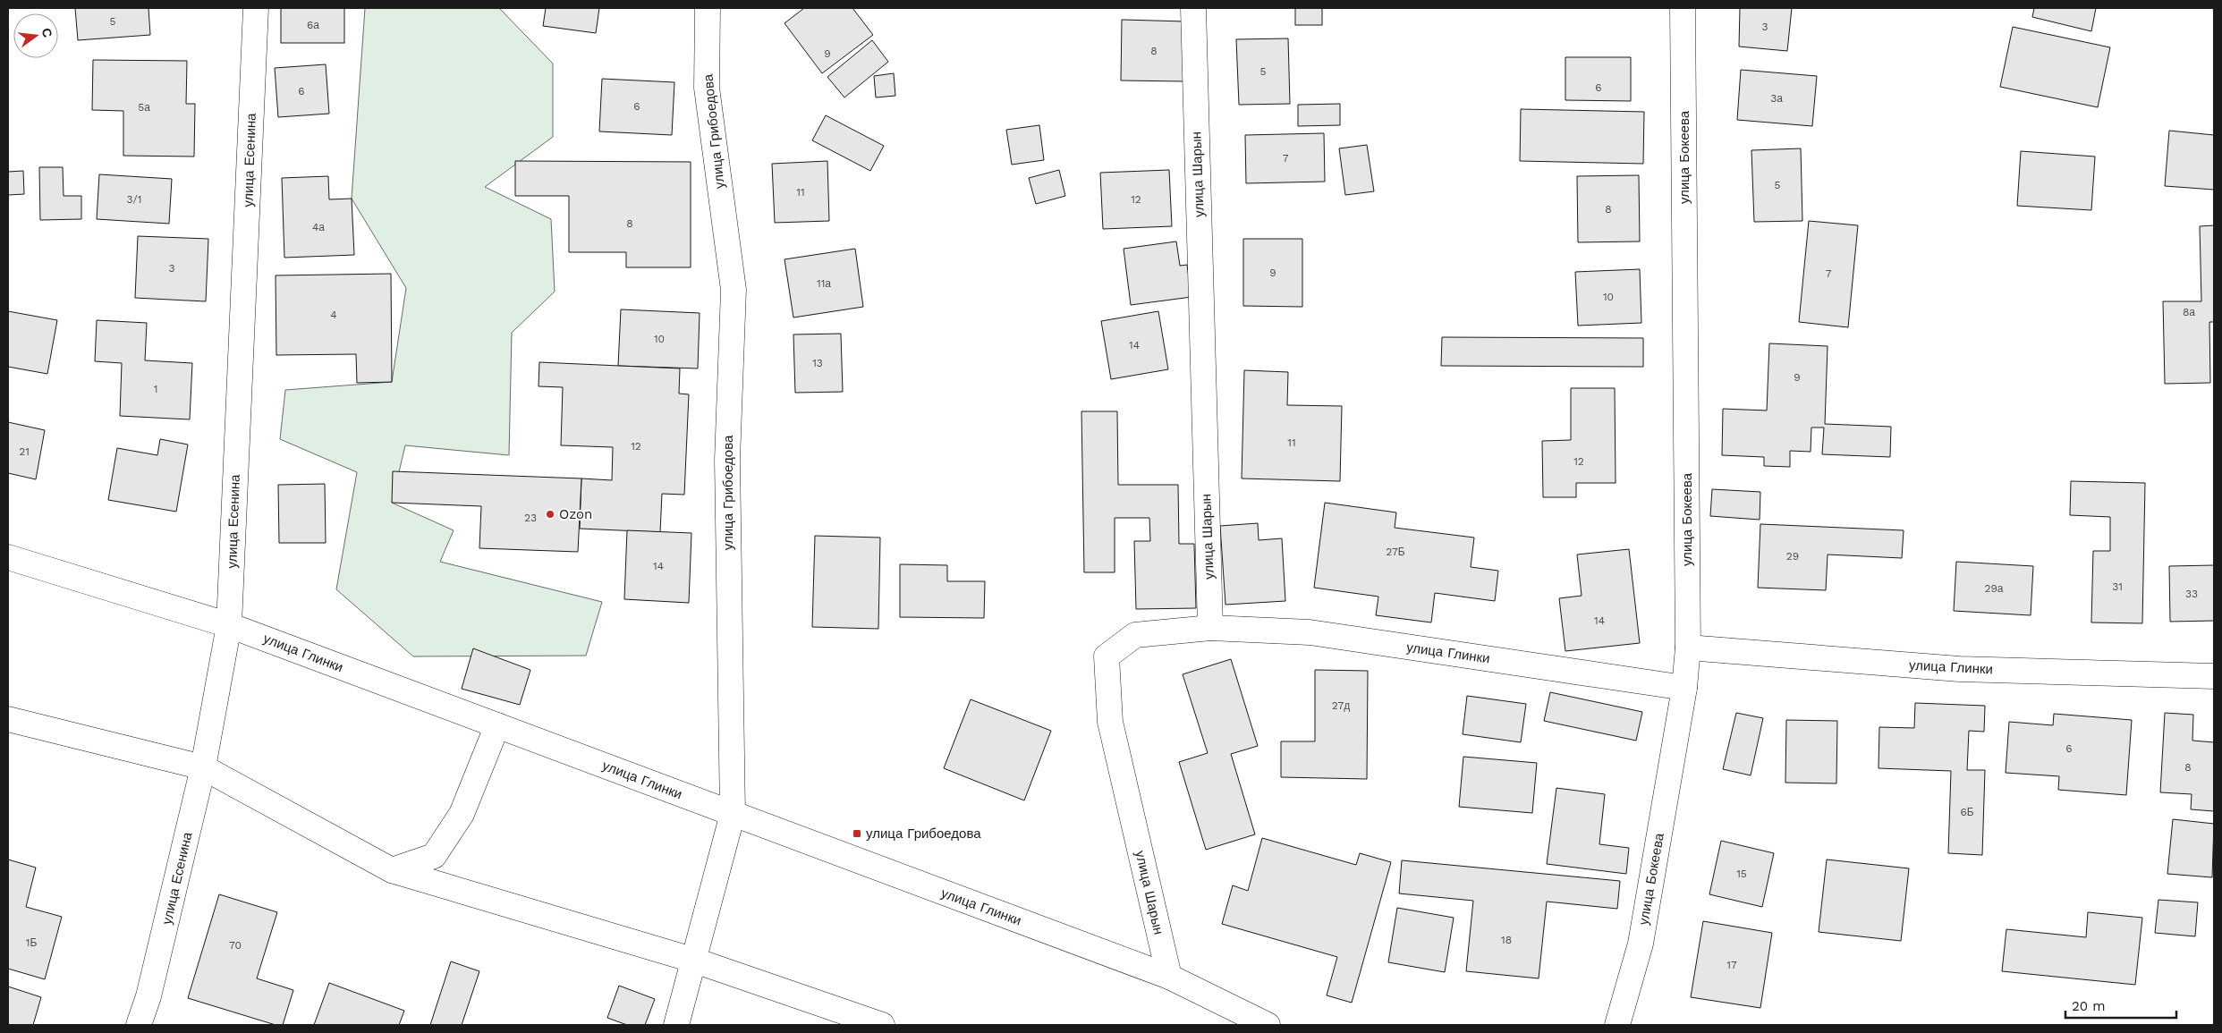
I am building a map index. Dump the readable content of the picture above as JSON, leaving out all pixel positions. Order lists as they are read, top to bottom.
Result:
{
  "streets": {
    "street": [
      "улица Грибоедова",
      "улица Бокеева",
      "улица Есенина",
      "улица Шарын",
      "улица Глинки"
    ]
  },
  "crossings": [
    ["улица Грибоедова", "улица Глинки"],
    ["улица Бокеева", "улица Глинки"],
    ["улица Есенина", "улица Глинки"],
    ["улица Шарын", "улица Глинки"]
  ],
  "places": {
    "other": ["Ozon"],
    "transit": ["улица Грибоедова"]
  },
  "house_numbers": [
    "5",
    "6а",
    "3",
    "8",
    "9",
    "5",
    "6",
    "6",
    "3а",
    "6",
    "5а",
    "7",
    "5",
    "11",
    "3/1",
    "12",
    "8",
    "8",
    "4а",
    "3",
    "9",
    "7",
    "11а",
    "10",
    "8а",
    "4",
    "10",
    "14",
    "13",
    "9",
    "1",
    "11",
    "12",
    "21",
    "12",
    "23",
    "27Б",
    "29",
    "14",
    "31",
    "29а",
    "33",
    "14",
    "27д",
    "6",
    "8",
    "6Б",
    "15",
    "18",
    "1Б",
    "70",
    "17"
  ],
  "scale_bar": "20 m",
  "north": "right"
}
